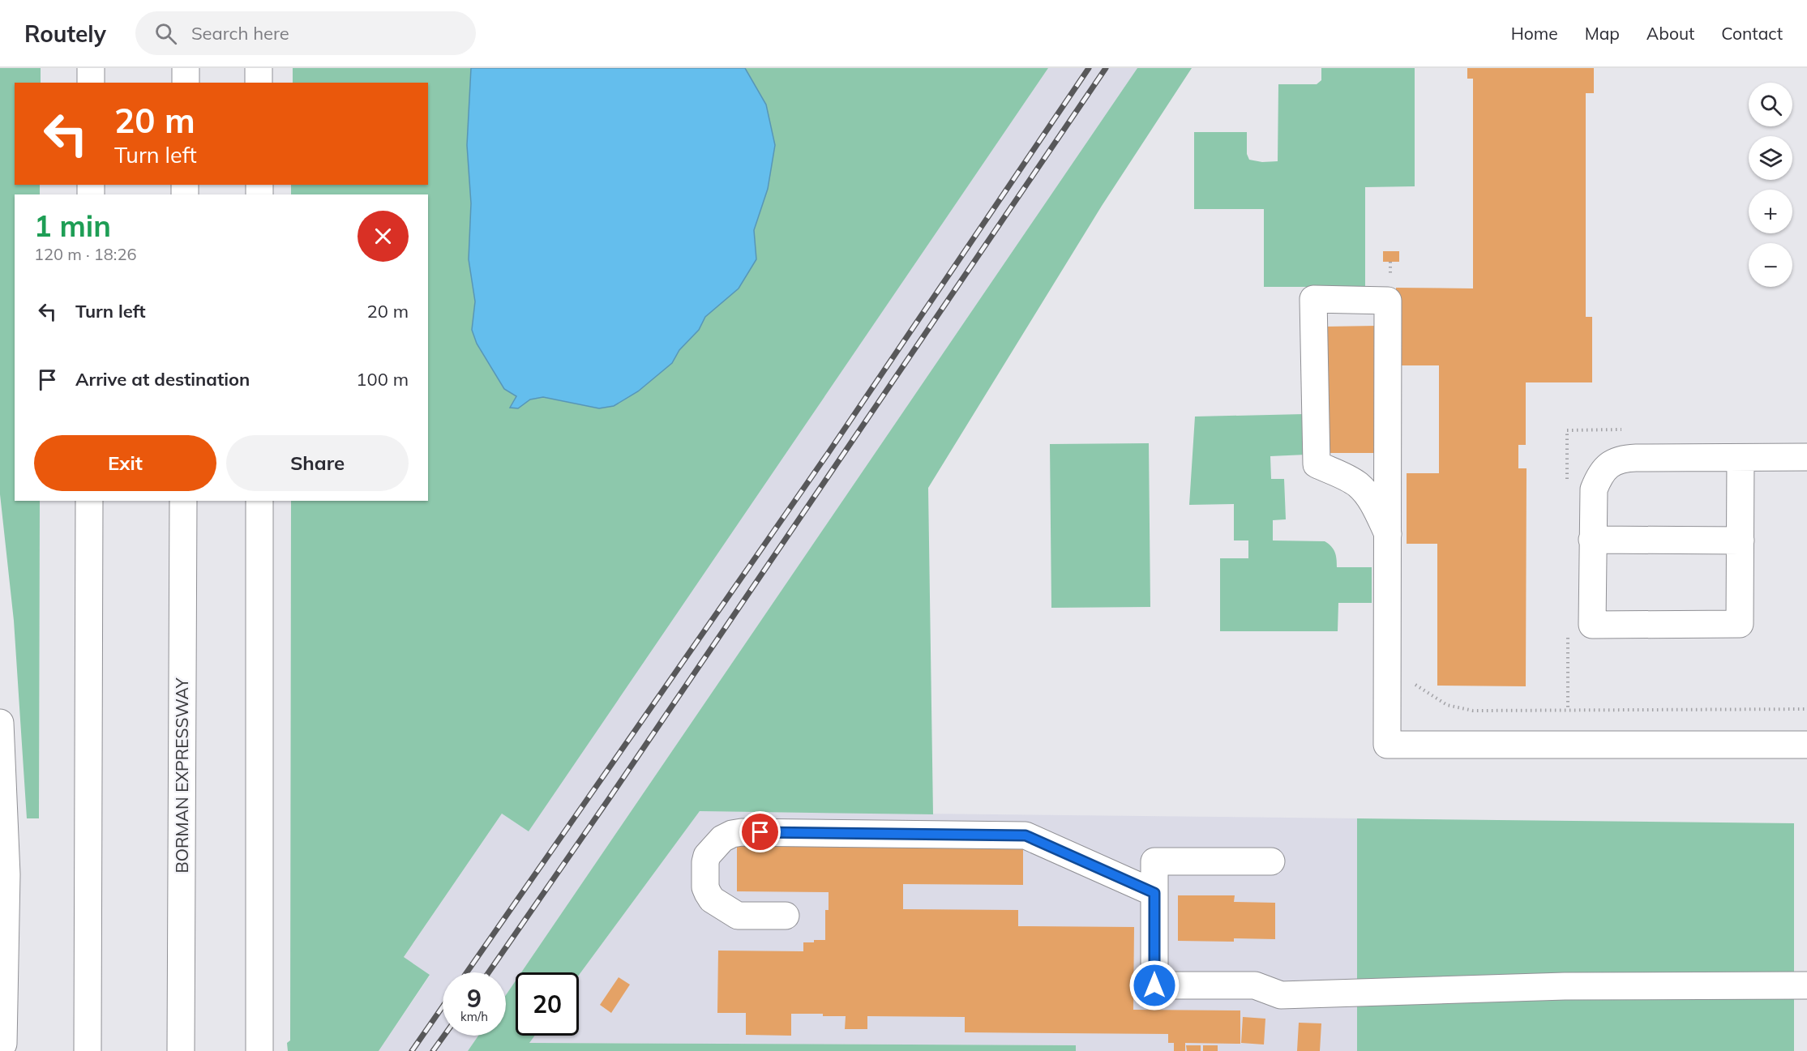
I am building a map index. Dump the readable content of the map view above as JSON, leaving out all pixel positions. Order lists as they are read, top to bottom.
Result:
{
  "streets": {
    "main road": ["BORMAN EXPRESSWAY"]
  },
  "page": {
    "header": "Routely",
    "search": "Search here",
    "nav": [
      "Home",
      "Map",
      "About",
      "Contact"
    ],
    "map_buttons": ["+", "−"],
    "turn": ["20 m", "Turn left"],
    "heading": ["1 min", "120 m · 18:26"],
    "list": [
      {
        "name": "Turn left",
        "value": "20 m"
      },
      {
        "name": "Arrive at destination",
        "value": "100 m"
      }
    ],
    "buttons": ["Exit", "Share"],
    "speed": "9 km/h",
    "limit": "20"
  }
}
